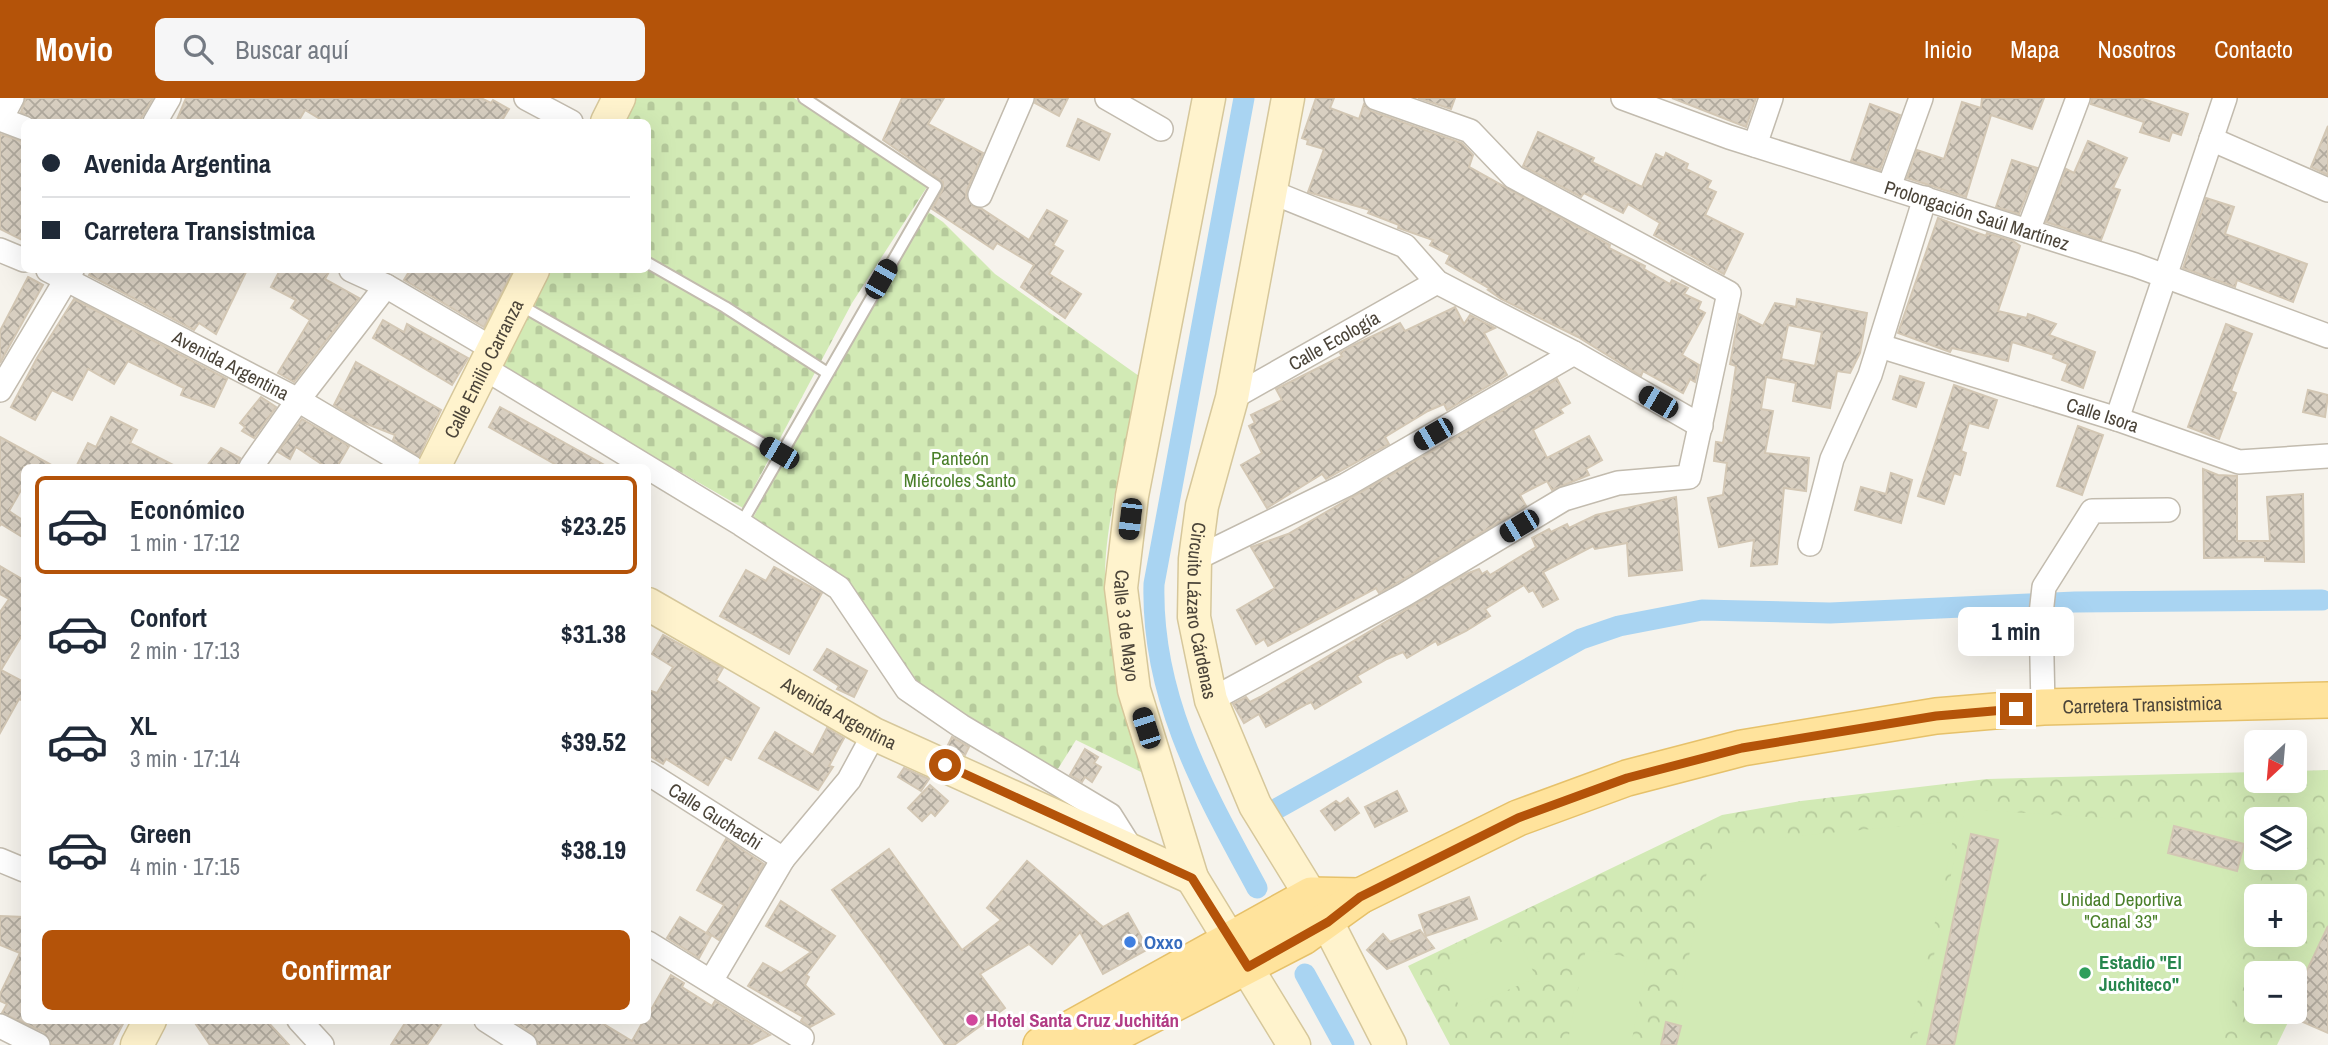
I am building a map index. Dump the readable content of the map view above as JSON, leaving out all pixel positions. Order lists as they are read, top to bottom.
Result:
{
  "streets": {
    "main road": ["Carretera Transistmica"],
    "street": [
      "Prolongación Saúl Martínez",
      "Calle Ecología",
      "Avenida Argentina",
      "Calle Emilio Carranza",
      "Calle Isora",
      "Circuito Lázaro Cárdenas",
      "Calle 3 de Mayo",
      "Calle Guchachi"
    ]
  },
  "crossings": [
    ["Calle Ecología", "Circuito Lázaro Cárdenas"],
    ["Avenida Argentina", "Calle 3 de Mayo"],
    ["Circuito Lázaro Cárdenas", "Carretera Transistmica"],
    ["Calle 3 de Mayo", "Carretera Transistmica"]
  ],
  "parks": ["Panteón Miércoles Santo", "Unidad Deportiva \"Canal 33\""],
  "places": ["Oxxo", "Estadio \"El Juchiteco\"", "Hotel Santa Cruz Juchitán"],
  "north": "bottom left",
  "page": {
    "header": "Movio",
    "search": "Buscar aquí",
    "nav": [
      "Inicio",
      "Mapa",
      "Nosotros",
      "Contacto"
    ],
    "banner": ["Avenida Argentina", "Carretera Transistmica"],
    "list": [
      {
        "name": "Económico",
        "note": "1 min · 17:12",
        "value": "$23.25"
      },
      {
        "name": "Confort",
        "note": "2 min · 17:13",
        "value": "$31.38"
      },
      {
        "name": "XL",
        "note": "3 min · 17:14",
        "value": "$39.52"
      },
      {
        "name": "Green",
        "note": "4 min · 17:15",
        "value": "$38.19"
      }
    ],
    "bubble": "1 min",
    "map_buttons": ["+", "−"],
    "buttons": "Confirmar"
  }
}
